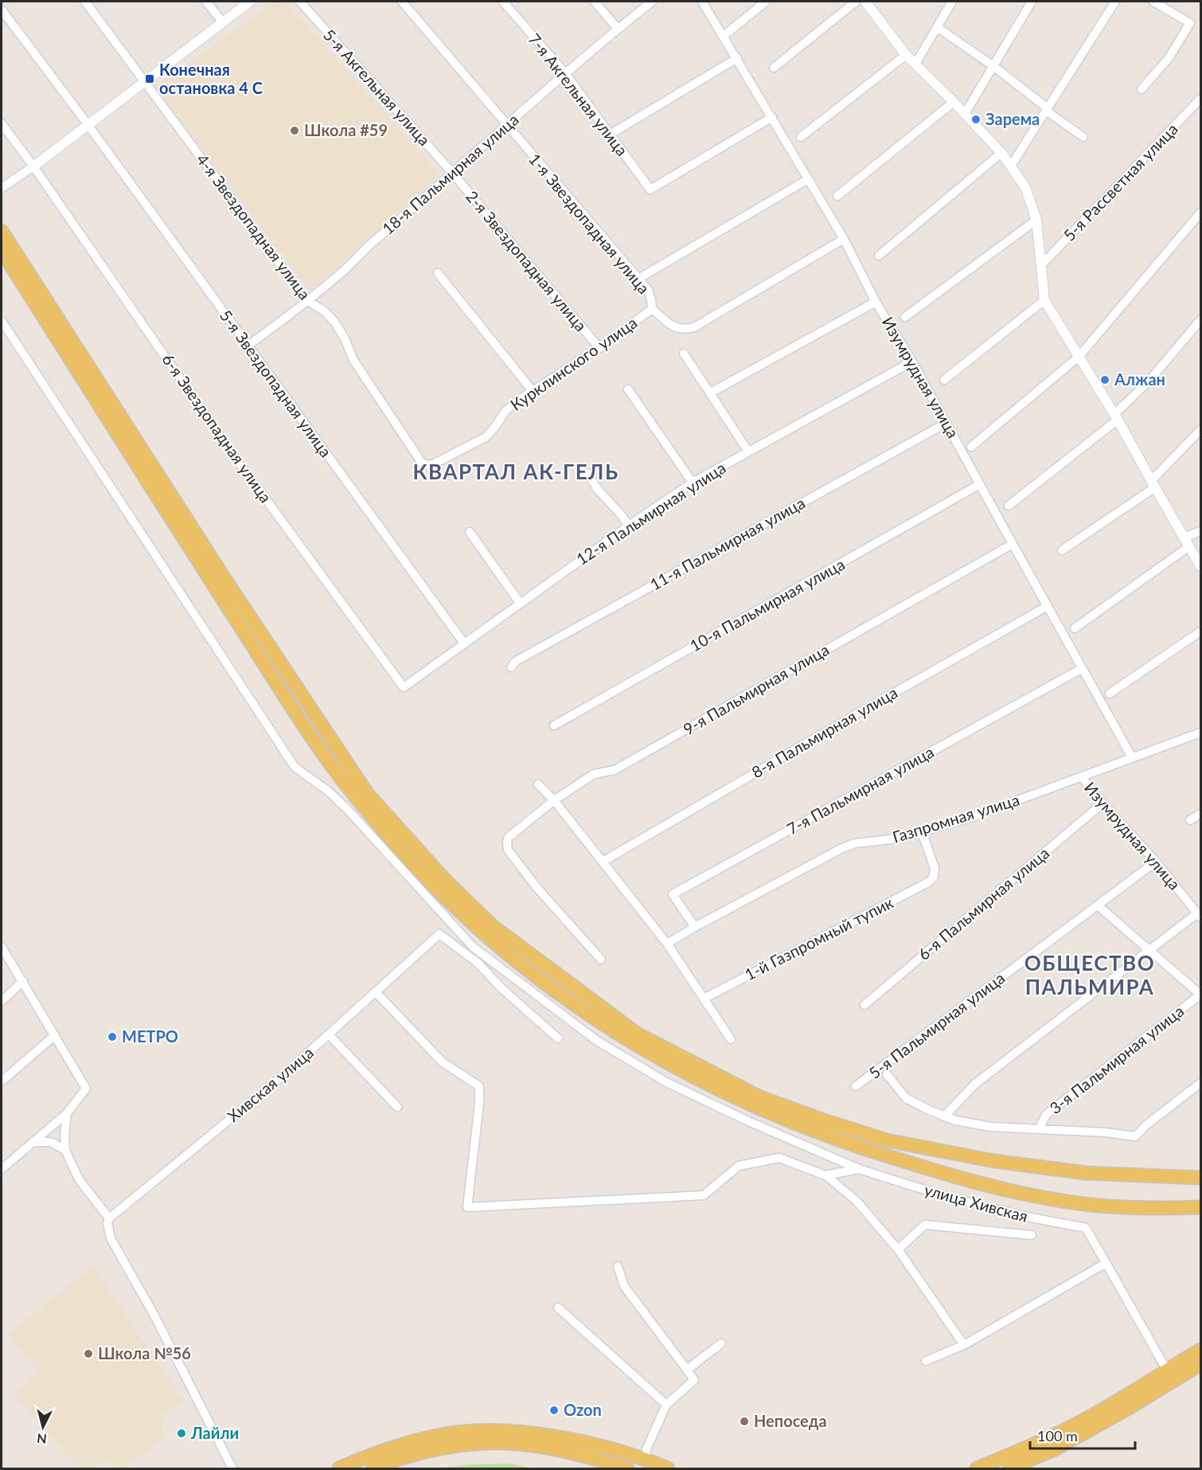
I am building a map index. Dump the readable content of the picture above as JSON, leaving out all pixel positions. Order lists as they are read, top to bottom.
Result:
{
  "streets": {
    "street": [
      "5-я Акгельная улица",
      "7-я Акгельная улица",
      "18-я Пальмирная улица",
      "5-я Рассветная улица",
      "1-я Звездопадная улица",
      "4-я Звездопадная улица",
      "2-я Звездопадная улица",
      "Курклинского улица",
      "Изумрудная улица",
      "5-я Звездопадная улица",
      "6-я Звездопадная улица",
      "12-я Пальмирная улица",
      "11-я Пальмирная улица",
      "10-я Пальмирная улица",
      "9-я Пальмирная улица",
      "8-я Пальмирная улица",
      "7-я Пальмирная улица",
      "Газпромная улица",
      "6-я Пальмирная улица",
      "1-й Газпромный тупик",
      "5-я Пальмирная улица",
      "3-я Пальмирная улица",
      "Хивская улица",
      "улица Хивская"
    ]
  },
  "crossings": [
    ["5-я Акгельная улица", "18-я Пальмирная улица"],
    ["5-я Акгельная улица", "2-я Звездопадная улица"],
    ["7-я Акгельная улица", "18-я Пальмирная улица"],
    ["7-я Акгельная улица", "Изумрудная улица"],
    ["18-я Пальмирная улица", "1-я Звездопадная улица"],
    ["18-я Пальмирная улица", "4-я Звездопадная улица"],
    ["18-я Пальмирная улица", "2-я Звездопадная улица"],
    ["18-я Пальмирная улица", "5-я Звездопадная улица"],
    ["1-я Звездопадная улица", "Курклинского улица"],
    ["1-я Звездопадная улица", "Изумрудная улица"],
    ["4-я Звездопадная улица", "Курклинского улица"],
    ["2-я Звездопадная улица", "Курклинского улица"],
    ["Изумрудная улица", "12-я Пальмирная улица"],
    ["Изумрудная улица", "11-я Пальмирная улица"],
    ["Изумрудная улица", "10-я Пальмирная улица"],
    ["Изумрудная улица", "9-я Пальмирная улица"],
    ["Изумрудная улица", "8-я Пальмирная улица"],
    ["Изумрудная улица", "7-я Пальмирная улица"],
    ["Изумрудная улица", "Газпромная улица"],
    ["Изумрудная улица", "6-я Пальмирная улица"],
    ["Изумрудная улица", "5-я Пальмирная улица"],
    ["5-я Звездопадная улица", "12-я Пальмирная улица"],
    ["6-я Звездопадная улица", "12-я Пальмирная улица"],
    ["7-я Пальмирная улица", "Газпромная улица"],
    ["Газпромная улица", "1-й Газпромный тупик"]
  ],
  "districts": ["КВАРТАЛ АК-ГЕЛЬ", "ОБЩЕСТВО ПАЛЬМИРА"],
  "places": {
    "transit": ["Конечная остановка 4 С"],
    "other": [
      "Зарема",
      "Школа #59",
      "Алжан",
      "МЕТРО",
      "Школа №56",
      "Ozon",
      "Непоседа",
      "Лайли"
    ]
  },
  "scale_bar": "100 m",
  "north": "bottom"
}
